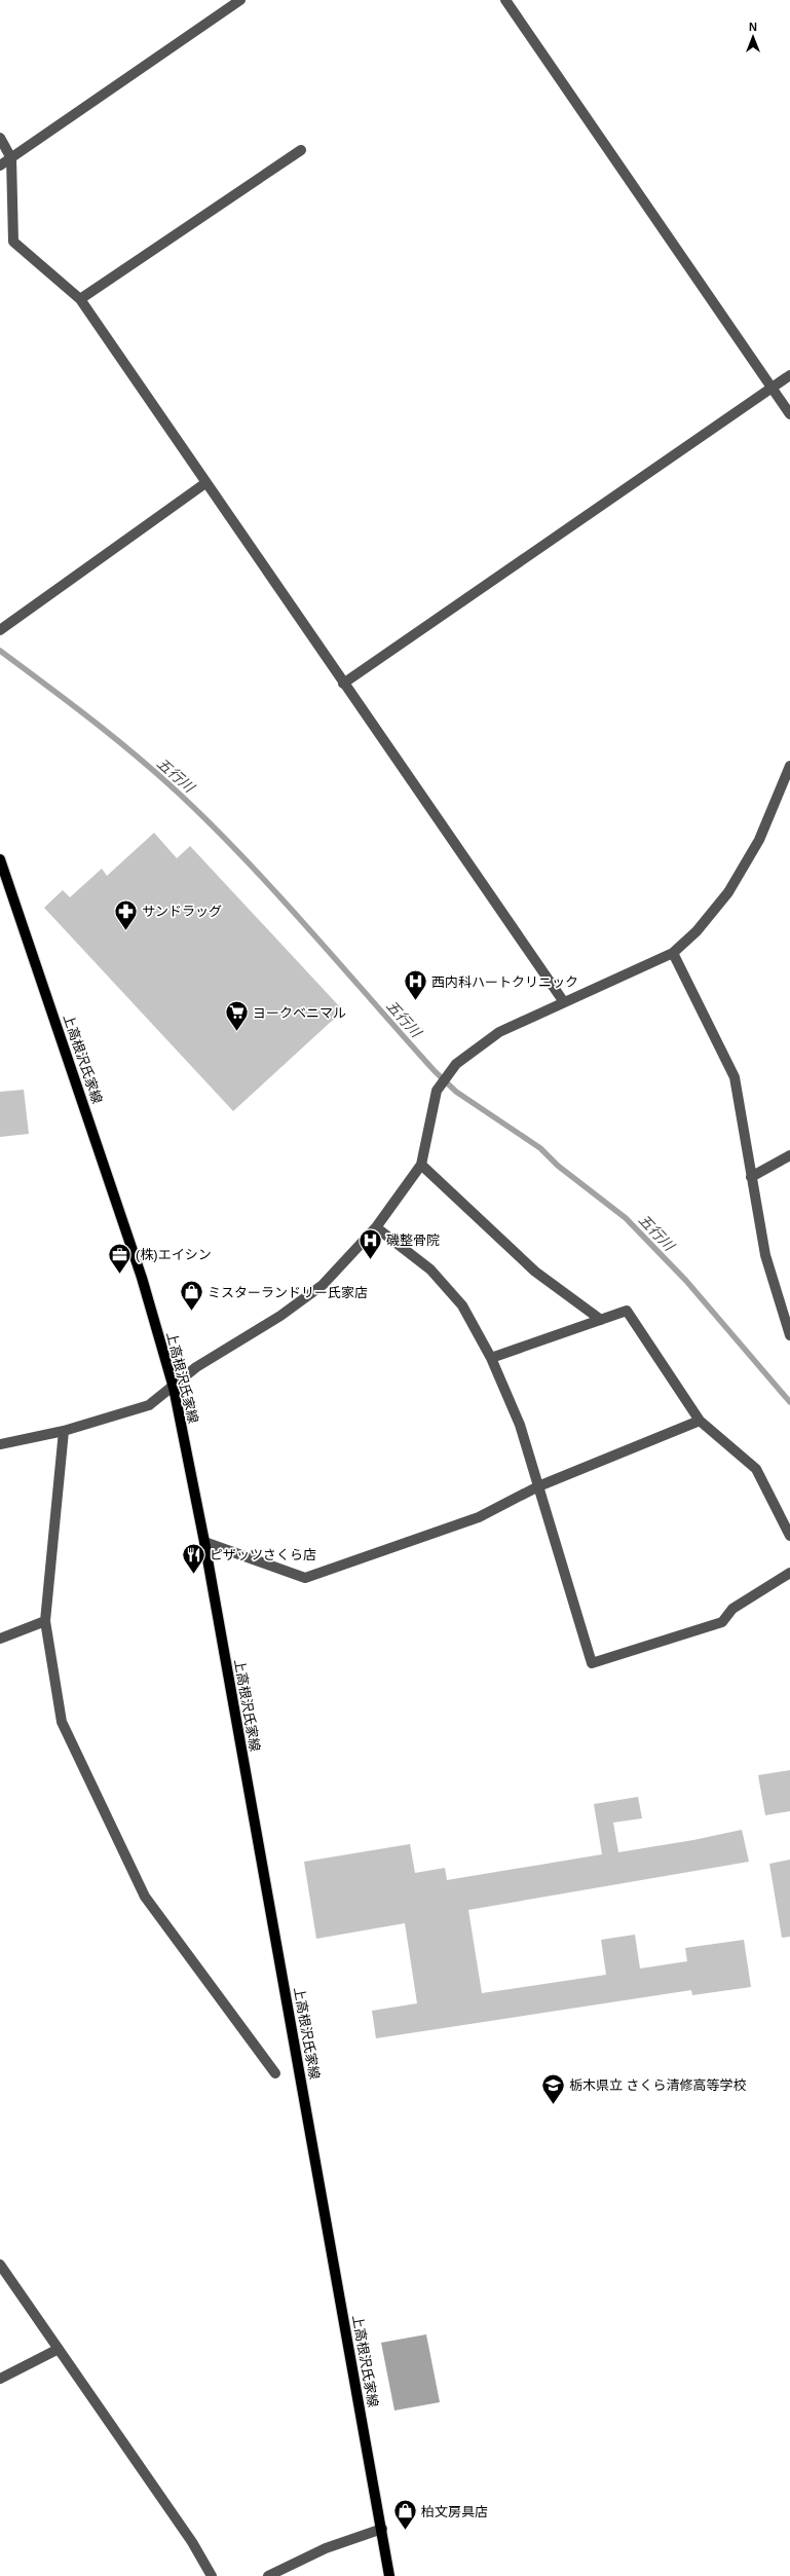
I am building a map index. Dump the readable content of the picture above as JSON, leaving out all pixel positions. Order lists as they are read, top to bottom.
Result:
{
  "streets": {
    "main road": ["上高根沢氏家線"]
  },
  "water": ["五行川"],
  "places": {
    "pharmacy": ["サンドラッグ"],
    "hospital": ["西内科ハートクリニック", "磯整骨院"],
    "supermarket": ["ヨークベニマル"],
    "office": ["(株)エイシン"],
    "shop": ["ミスターランドリー氏家店", "柏文房具店"],
    "restaurant": ["ピザッツさくら店"],
    "school or university": ["栃木県立 さくら清修高等学校"]
  },
  "north": "top"
}
